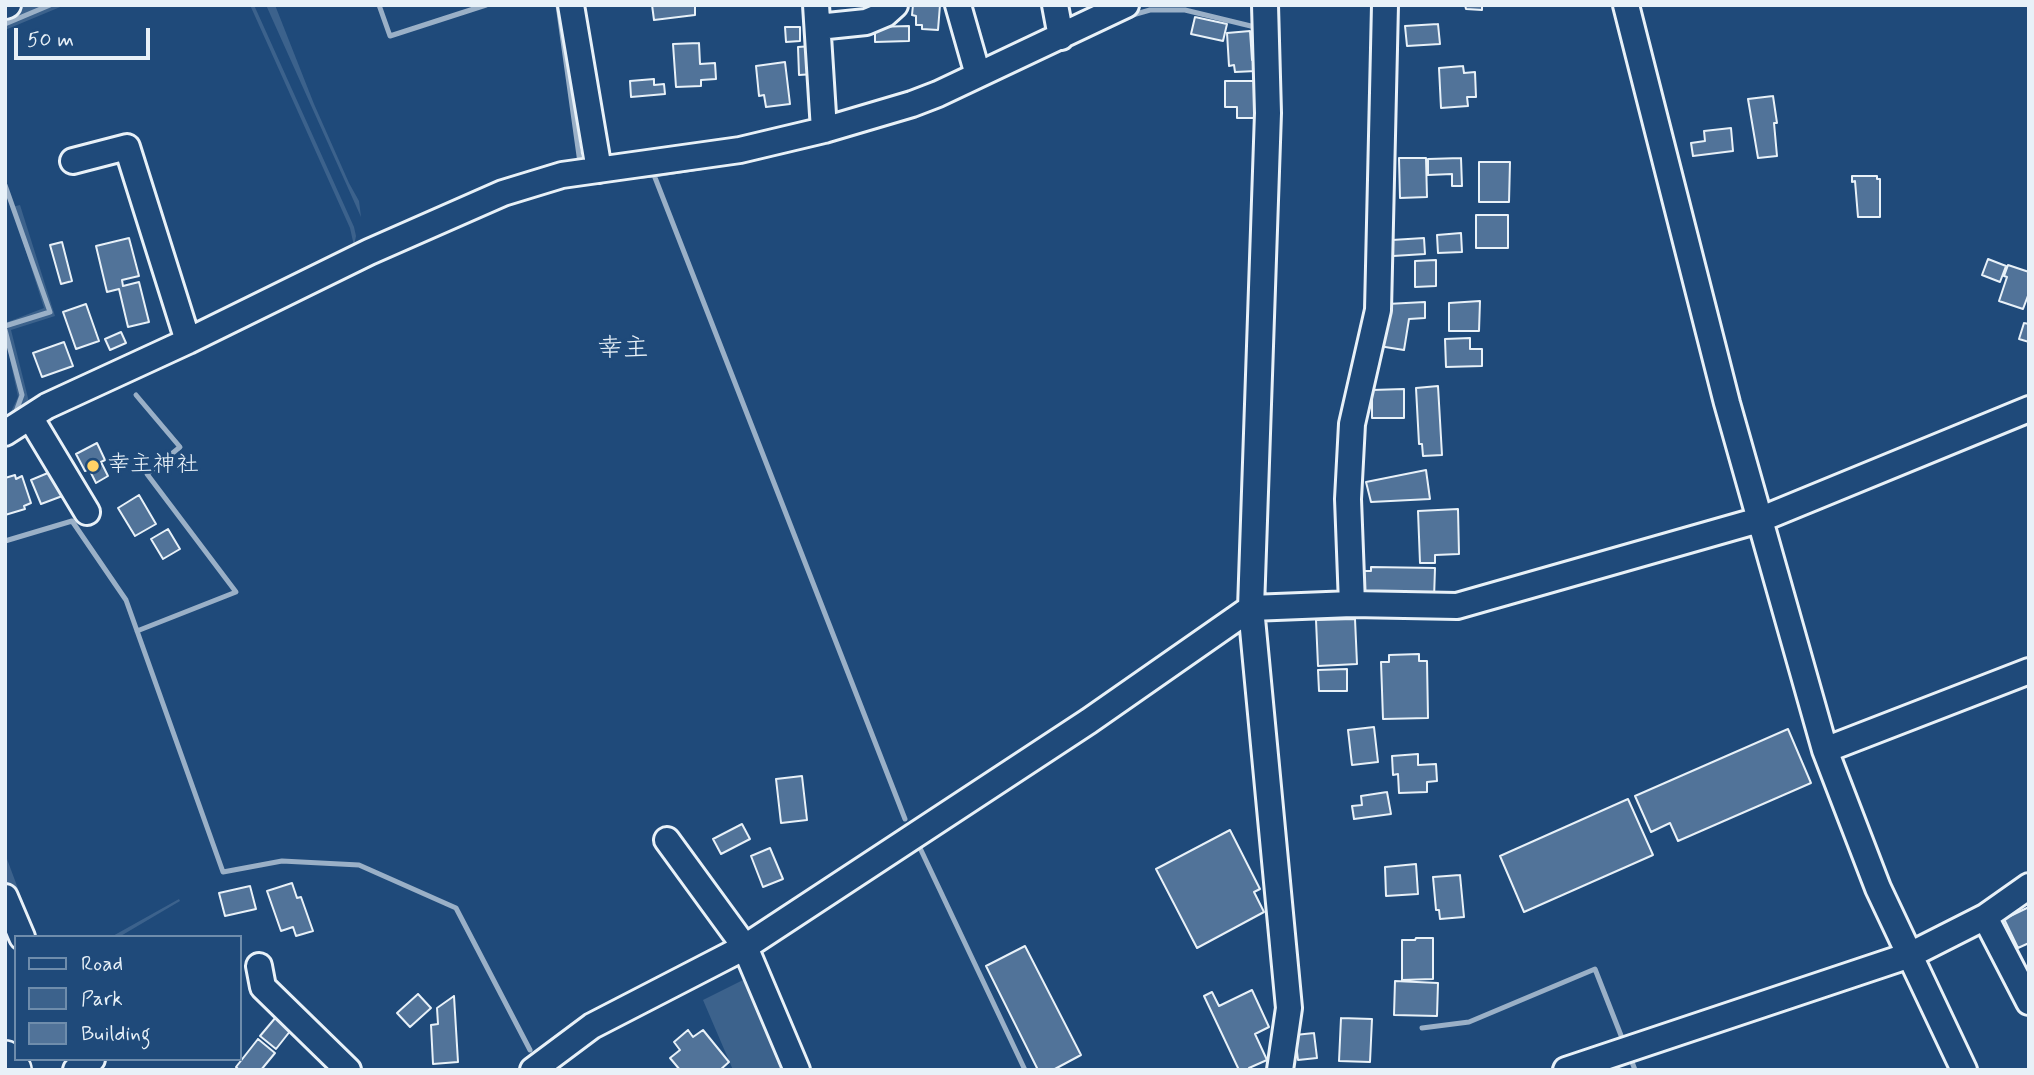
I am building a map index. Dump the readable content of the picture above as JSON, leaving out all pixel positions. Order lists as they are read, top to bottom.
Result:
{
  "districts": ["幸主"],
  "places": ["幸主神社"],
  "legend": ["Road", "Park", "Building"],
  "scale_bar": "50 m"
}
